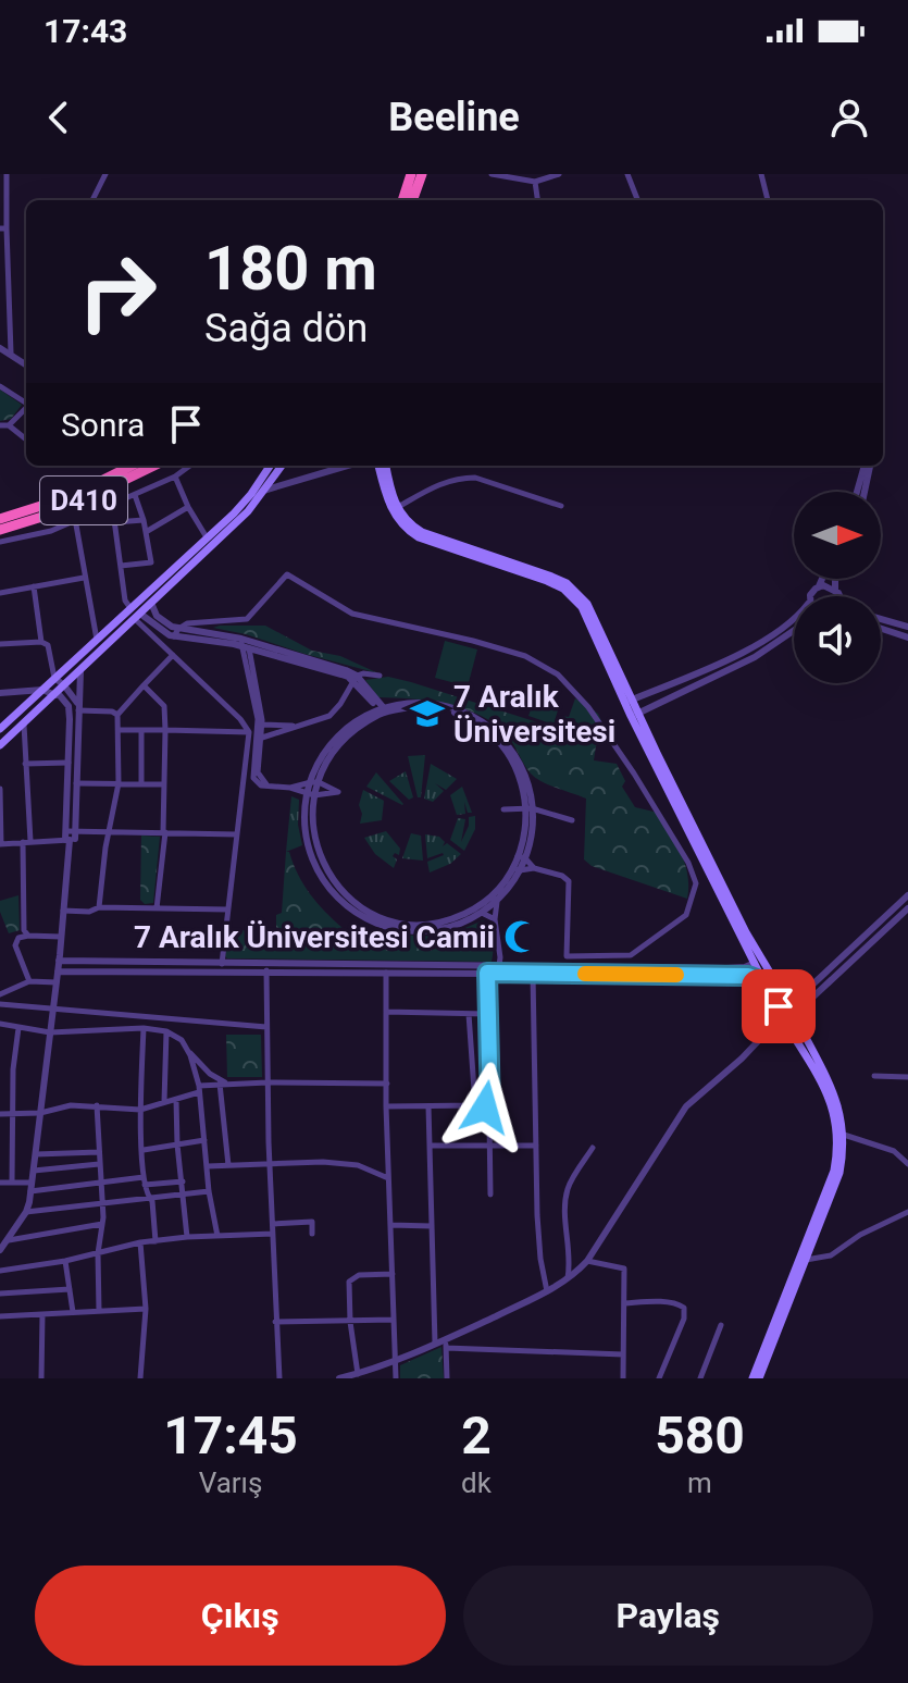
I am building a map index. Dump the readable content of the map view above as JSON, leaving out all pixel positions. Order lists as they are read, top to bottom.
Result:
{
  "streets": {
    "highway": ["D410"]
  },
  "places": {
    "school or university": ["7 Aralık Üniversitesi"],
    "mosque": ["7 Aralık Üniversitesi Camii"]
  },
  "north": "right",
  "page": {
    "status": "17:43",
    "header": "Beeline",
    "turn": ["180 m", "Sağa dön"],
    "then": "Sonra",
    "eta": [
      "17:45",
      "Varış",
      "2",
      "dk",
      "580",
      "m"
    ],
    "buttons": ["Çıkış", "Paylaş"]
  }
}
